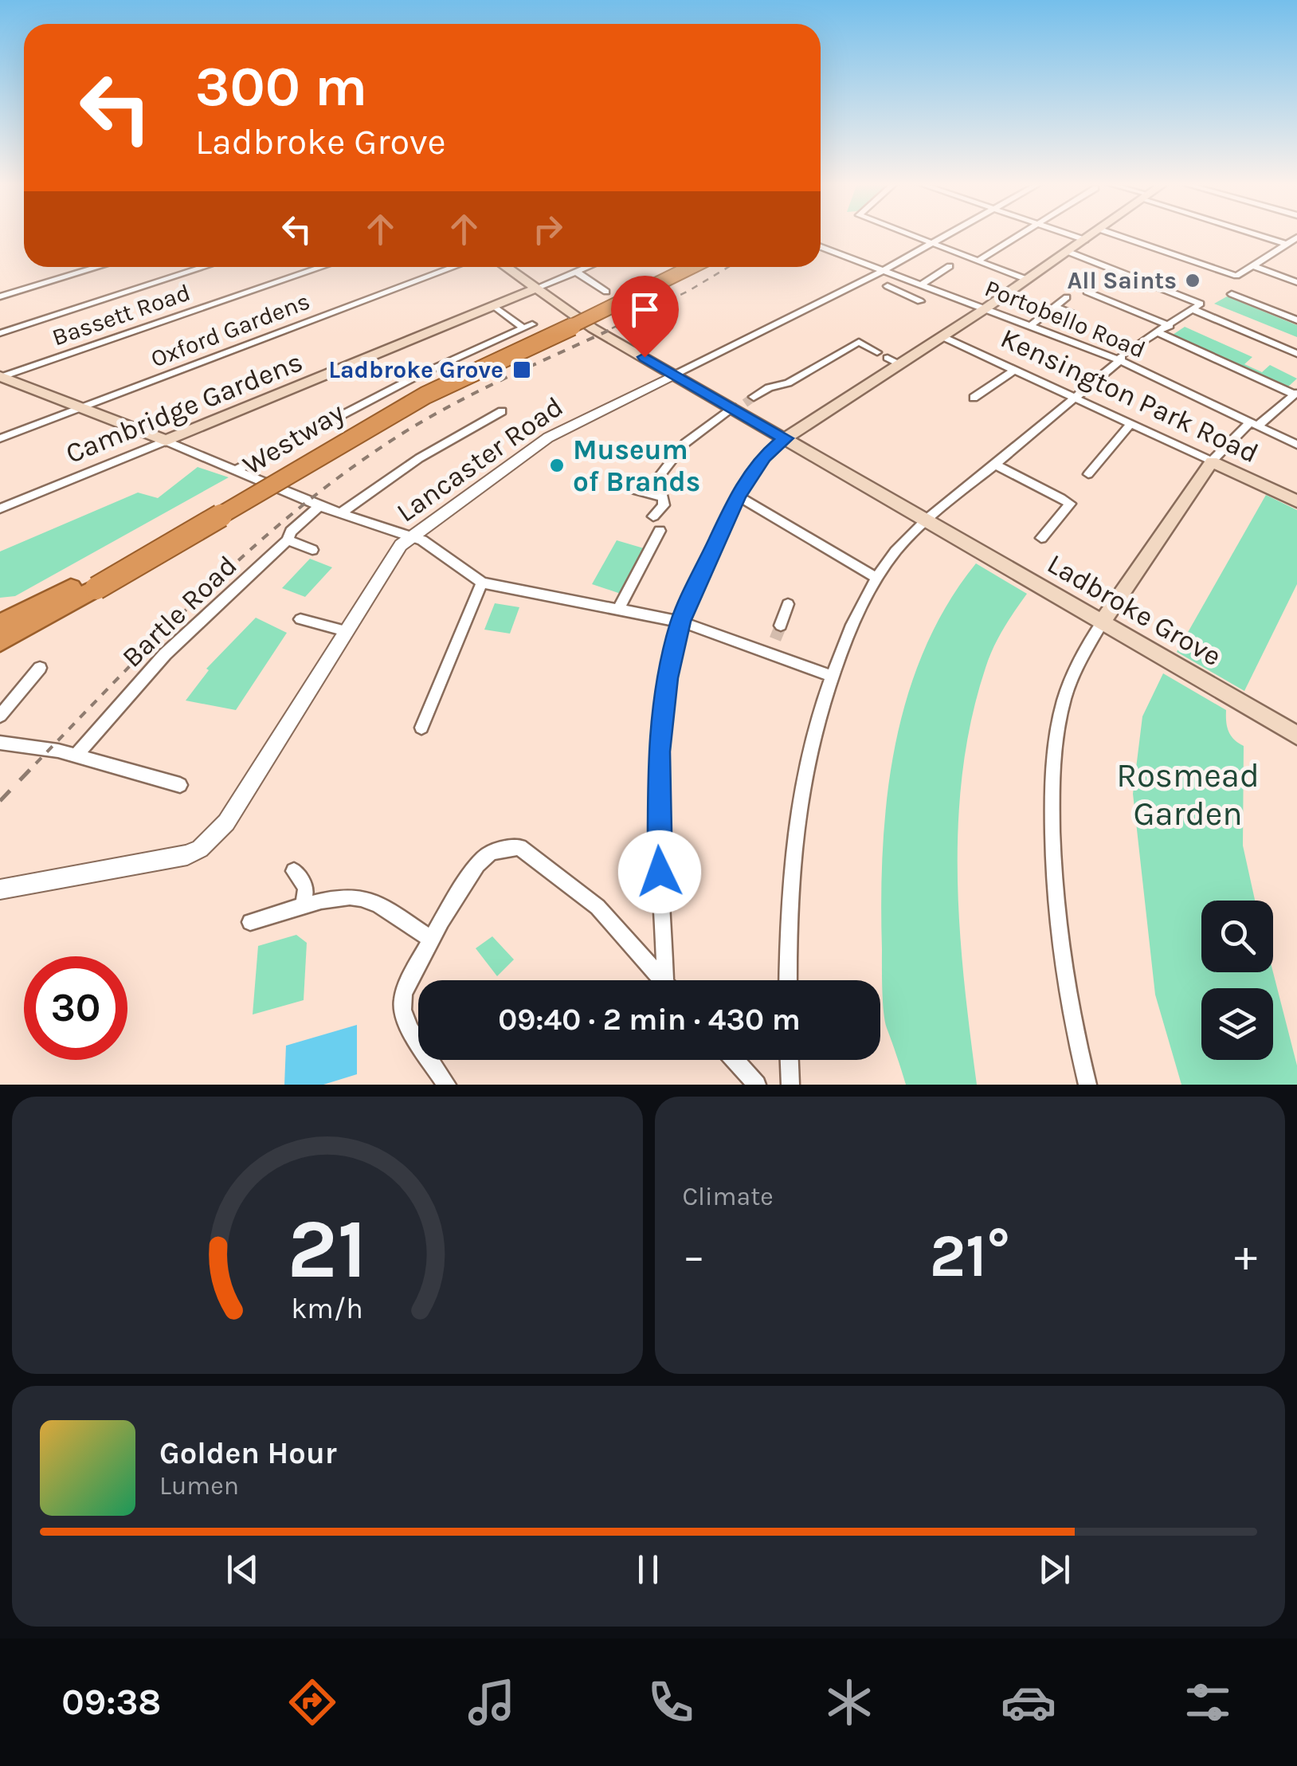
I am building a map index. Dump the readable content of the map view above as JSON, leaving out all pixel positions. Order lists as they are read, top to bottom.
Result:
{
  "streets": {
    "highway": ["Westway"],
    "main road": ["Kensington Park Road", "Cambridge Gardens", "Ladbroke Grove"],
    "street": [
      "Bassett Road",
      "Portobello Road",
      "Oxford Gardens",
      "Lancaster Road",
      "Bartle Road"
    ]
  },
  "crossings": [
    ["Portobello Road", "Lancaster Road"],
    ["Cambridge Gardens", "Ladbroke Grove"],
    ["Lancaster Road", "Ladbroke Grove"]
  ],
  "parks": ["Rosmead Garden"],
  "places": {
    "other": ["All Saints", "Museum of Brands"],
    "transit": ["Ladbroke Grove"]
  },
  "page": {
    "turn": ["300 m", "Ladbroke Grove"],
    "limit": "30",
    "trip": "09:40 · 2 min · 430 m",
    "tile": "Climate",
    "heat": ["−", "21°", "+"],
    "song": ["Golden Hour", "Lumen"],
    "tabs": "09:38",
    "gauge": ["21", "km/h"]
  }
}
